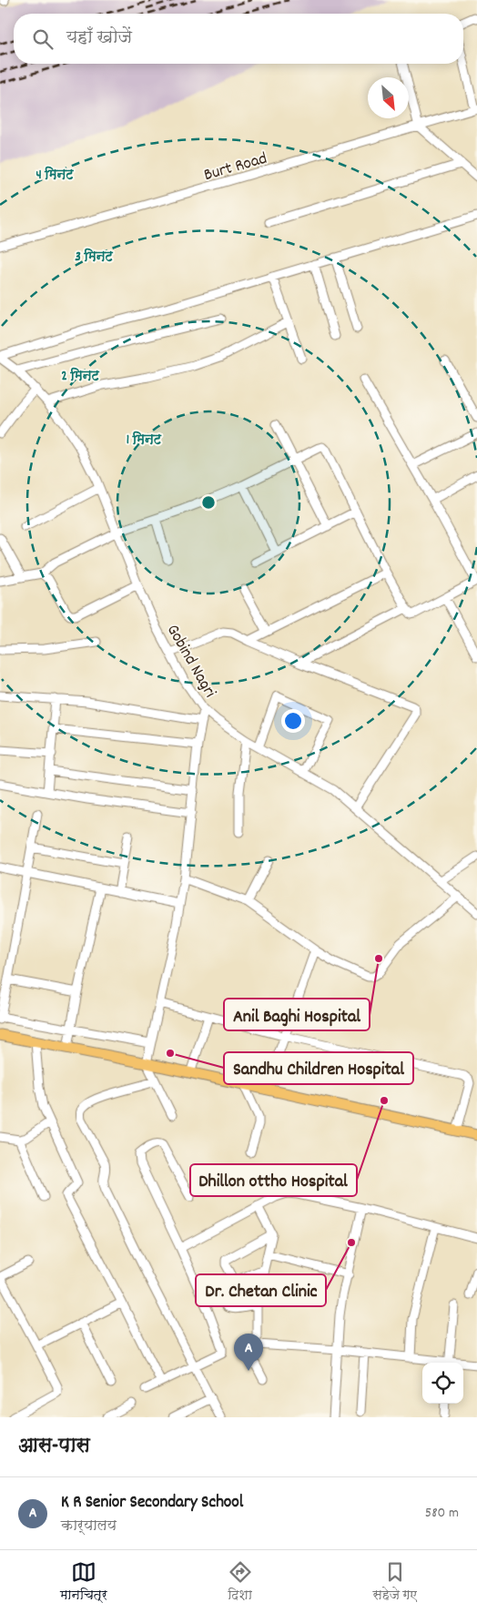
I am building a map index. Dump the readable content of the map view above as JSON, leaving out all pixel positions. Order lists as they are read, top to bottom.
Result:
{
  "streets": {
    "street": ["Burt Road", "Gobind Nagri"]
  },
  "places": [
    "Anil Baghi Hospital",
    "Sandhu Children Hospital",
    "Dhillon ottho Hospital",
    "Dr. Chetan Clinic"
  ],
  "north": "bottom right",
  "page": {
    "search": "यहाँ खोजें",
    "pins": "A",
    "heading": "आस-पास",
    "list": [
      {
        "mark": "A",
        "name": "K R Senior Secondary School",
        "note": "कार्यालय",
        "value": "580 m"
      }
    ],
    "nav": ["मानचित्र", "दिशा", "सहेजे गए"]
  },
  "rings": [
    "4 मिनट",
    "3 मिनट",
    "2 मिनट",
    "1 मिनट"
  ]
}
